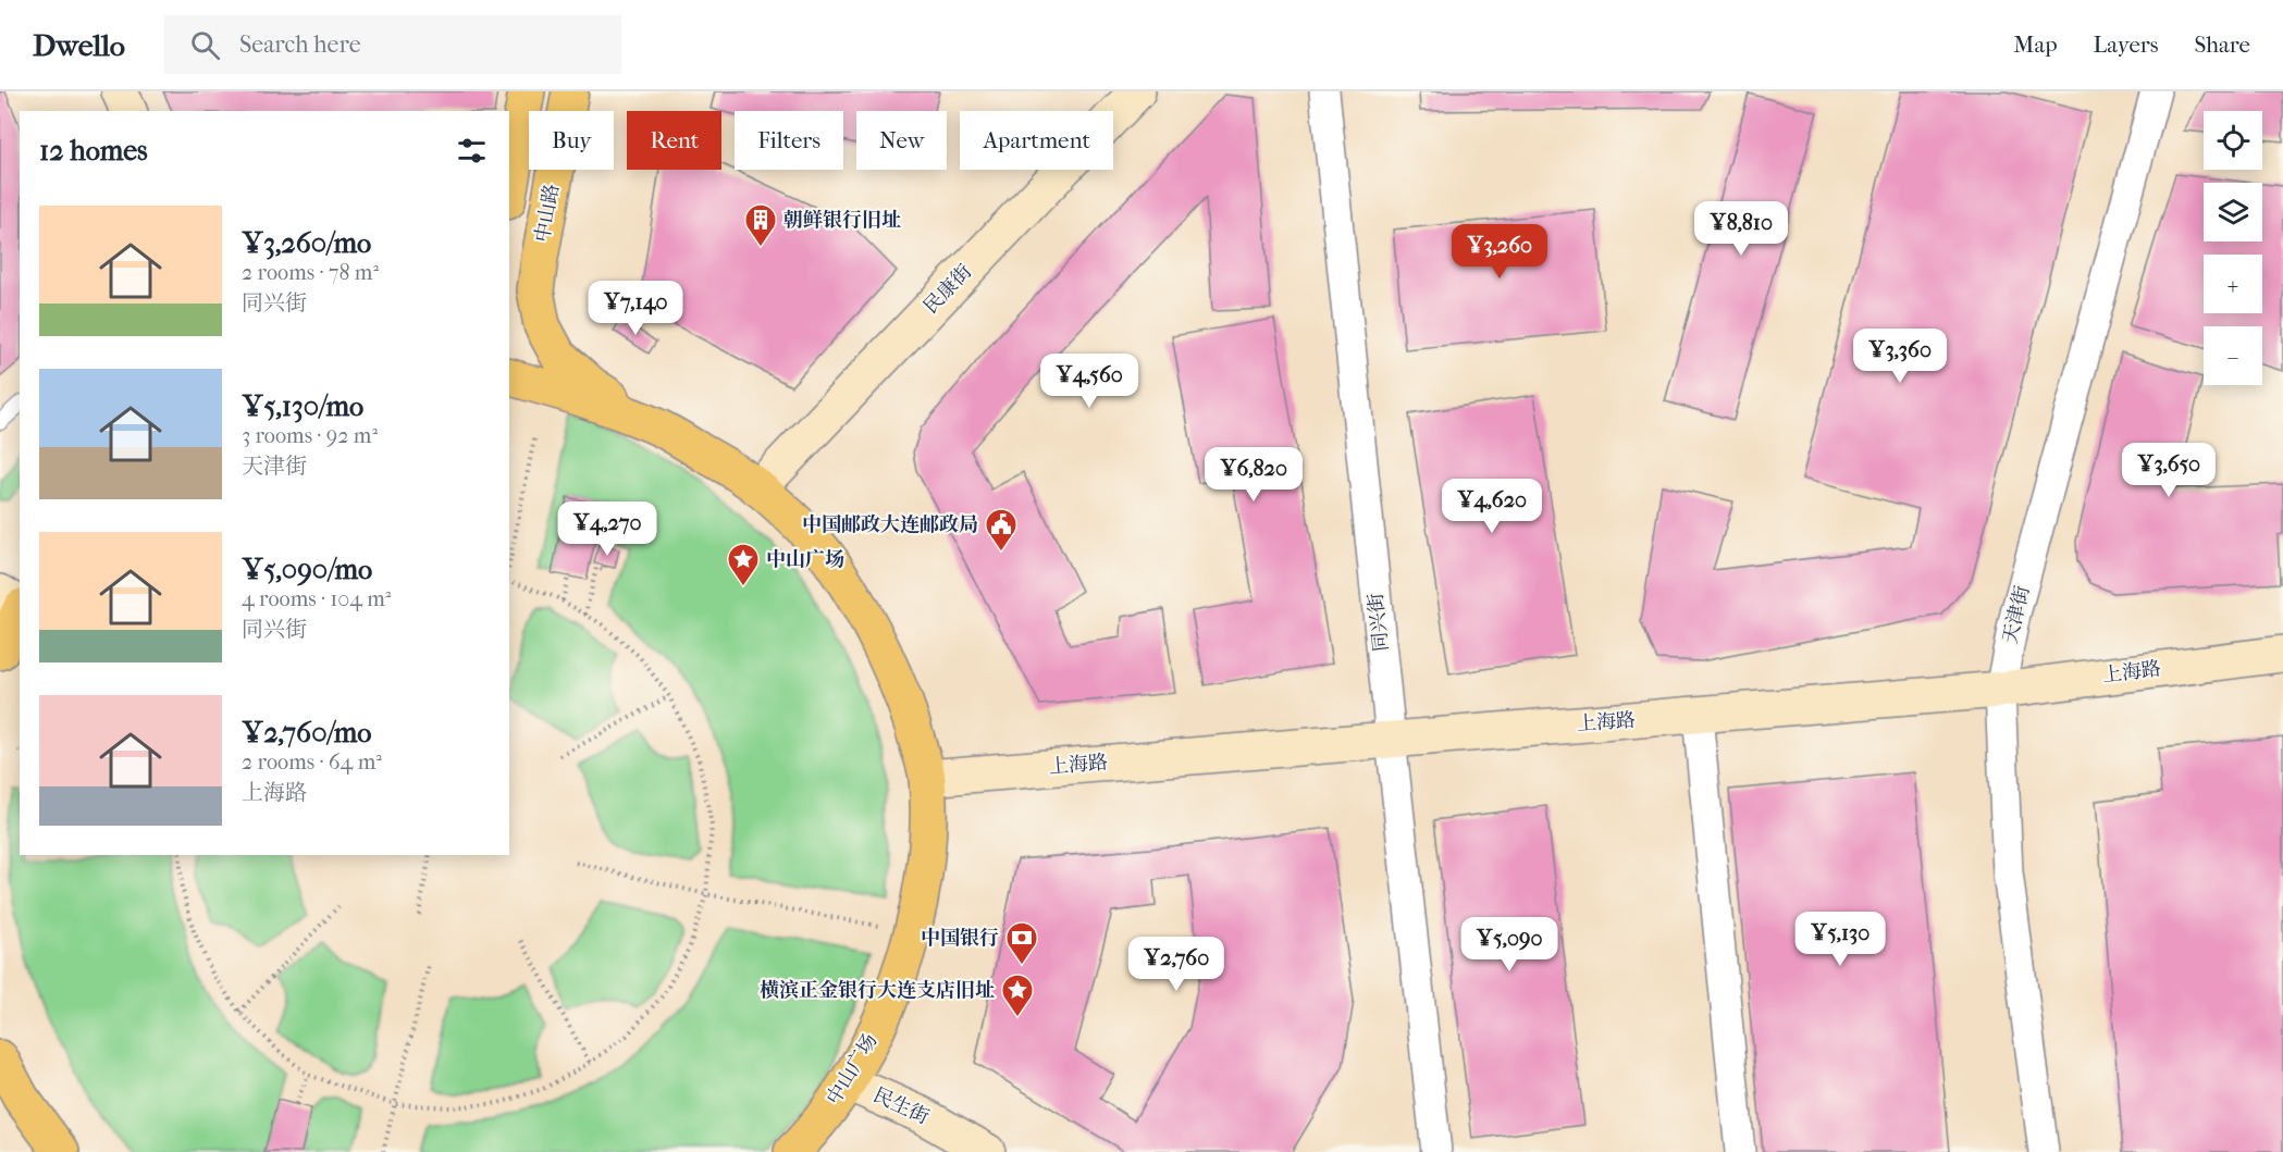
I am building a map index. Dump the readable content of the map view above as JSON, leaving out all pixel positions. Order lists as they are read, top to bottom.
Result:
{
  "streets": {
    "main road": [
      "中山路",
      "民康街",
      "上海路",
      "中山广场",
      "民生街"
    ],
    "street": ["天津街", "同兴街"]
  },
  "crossings": [
    ["中山路", "中山广场"],
    ["民康街", "中山广场"],
    ["天津街", "上海路"],
    ["同兴街", "上海路"],
    ["上海路", "中山广场"],
    ["中山广场", "民生街"]
  ],
  "places": {
    "building": ["朝鲜银行旧址"],
    "public building": ["中国邮政大连邮政局"],
    "place": ["中山广场", "横滨正金银行大连支店旧址"],
    "bank": ["中国银行"]
  },
  "page": {
    "header": "Dwello",
    "search": "Search here",
    "nav": ["Map", "Layers", "Share"],
    "map_buttons": ["+", "−"],
    "chip": [
      "Buy",
      "Rent",
      "Filters",
      "New",
      "Apartment"
    ],
    "heading": "12 homes",
    "list": [
      {
        "name": "¥3,260/mo",
        "note": "2 rooms · 78 m² · 同兴街"
      },
      {
        "name": "¥5,130/mo",
        "note": "3 rooms · 92 m² · 天津街"
      },
      {
        "name": "¥5,090/mo",
        "note": "4 rooms · 104 m² · 同兴街"
      },
      {
        "name": "¥2,760/mo",
        "note": "2 rooms · 64 m² · 上海路"
      }
    ],
    "price": [
      "¥8,810",
      "¥3,260",
      "¥7,140",
      "¥3,360",
      "¥4,560",
      "¥3,650",
      "¥6,820",
      "¥4,620",
      "¥4,270",
      "¥5,130",
      "¥5,090",
      "¥2,760"
    ]
  }
}
